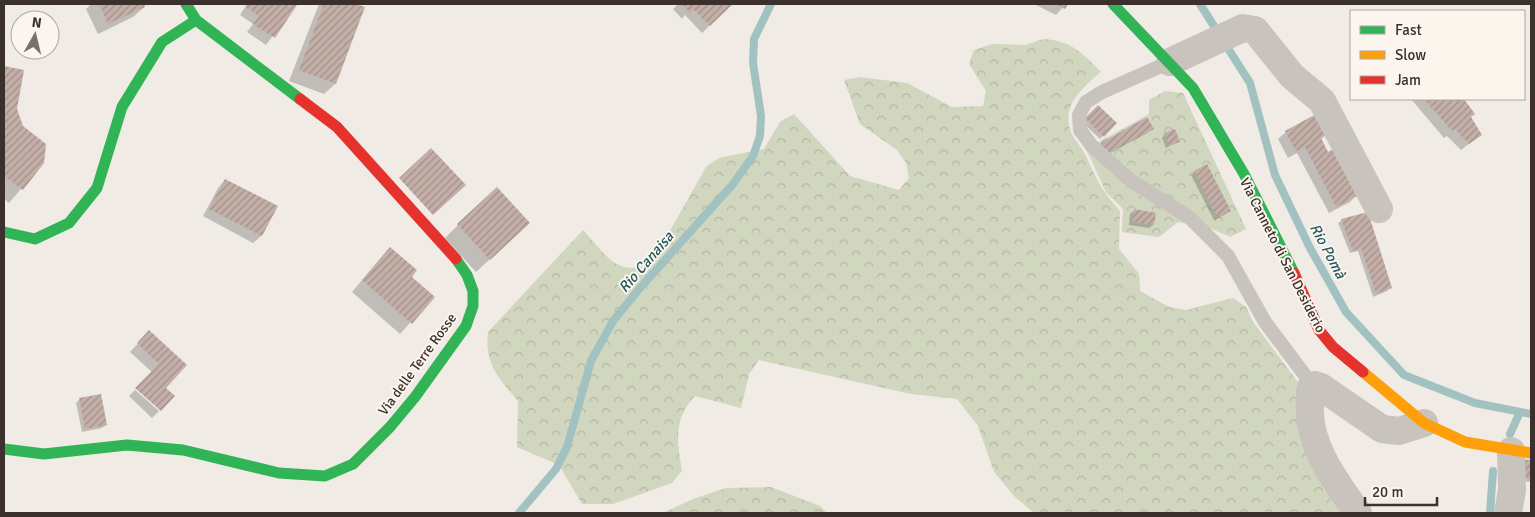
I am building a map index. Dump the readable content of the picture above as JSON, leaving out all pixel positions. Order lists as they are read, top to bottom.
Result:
{
  "streets": {
    "street": ["Via Canneto di San Desiderio", "Via delle Terre Rosse"]
  },
  "water": ["Rio Pomà", "Rio Canaisa"],
  "legend": ["Fast", "Slow", "Jam"],
  "scale_bar": "20 m",
  "north": "top"
}
